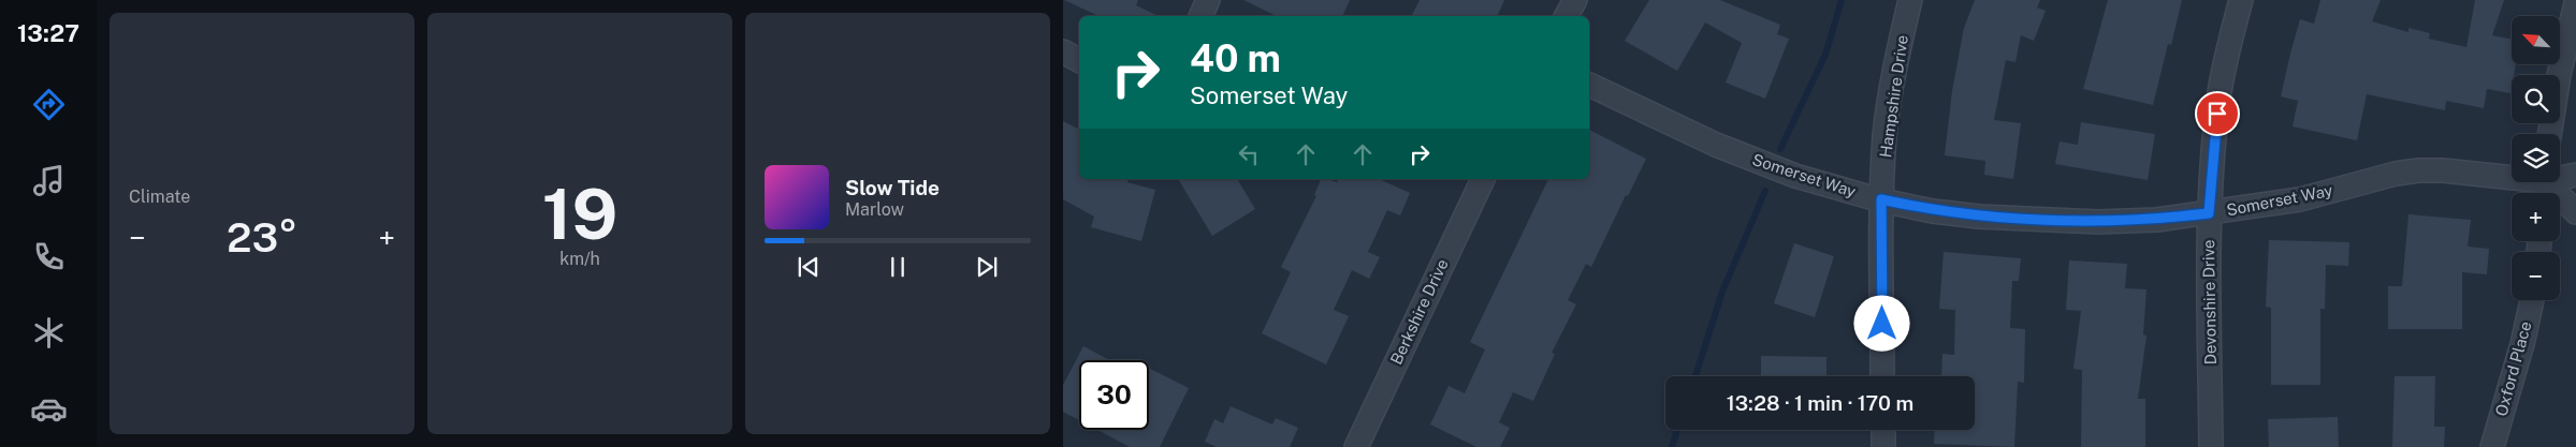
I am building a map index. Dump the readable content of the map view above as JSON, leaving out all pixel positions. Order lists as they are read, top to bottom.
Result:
{
  "streets": {
    "street": [
      "Hampshire Drive",
      "Somerset Way",
      "Devonshire Drive",
      "Berkshire Drive",
      "Oxford Place"
    ]
  },
  "crossings": [
    ["Hampshire Drive", "Somerset Way"],
    ["Somerset Way", "Devonshire Drive"]
  ],
  "north": "top left",
  "page": {
    "tabs": "13:27",
    "tile": [
      "Climate",
      ["19", "km/h"]
    ],
    "map_buttons": ["+", "−"],
    "turn": ["40 m", "Somerset Way"],
    "song": ["Slow Tide", "Marlow"],
    "heat": ["−", "23°", "+"],
    "limit": "30",
    "trip": "13:28 · 1 min · 170 m"
  }
}
